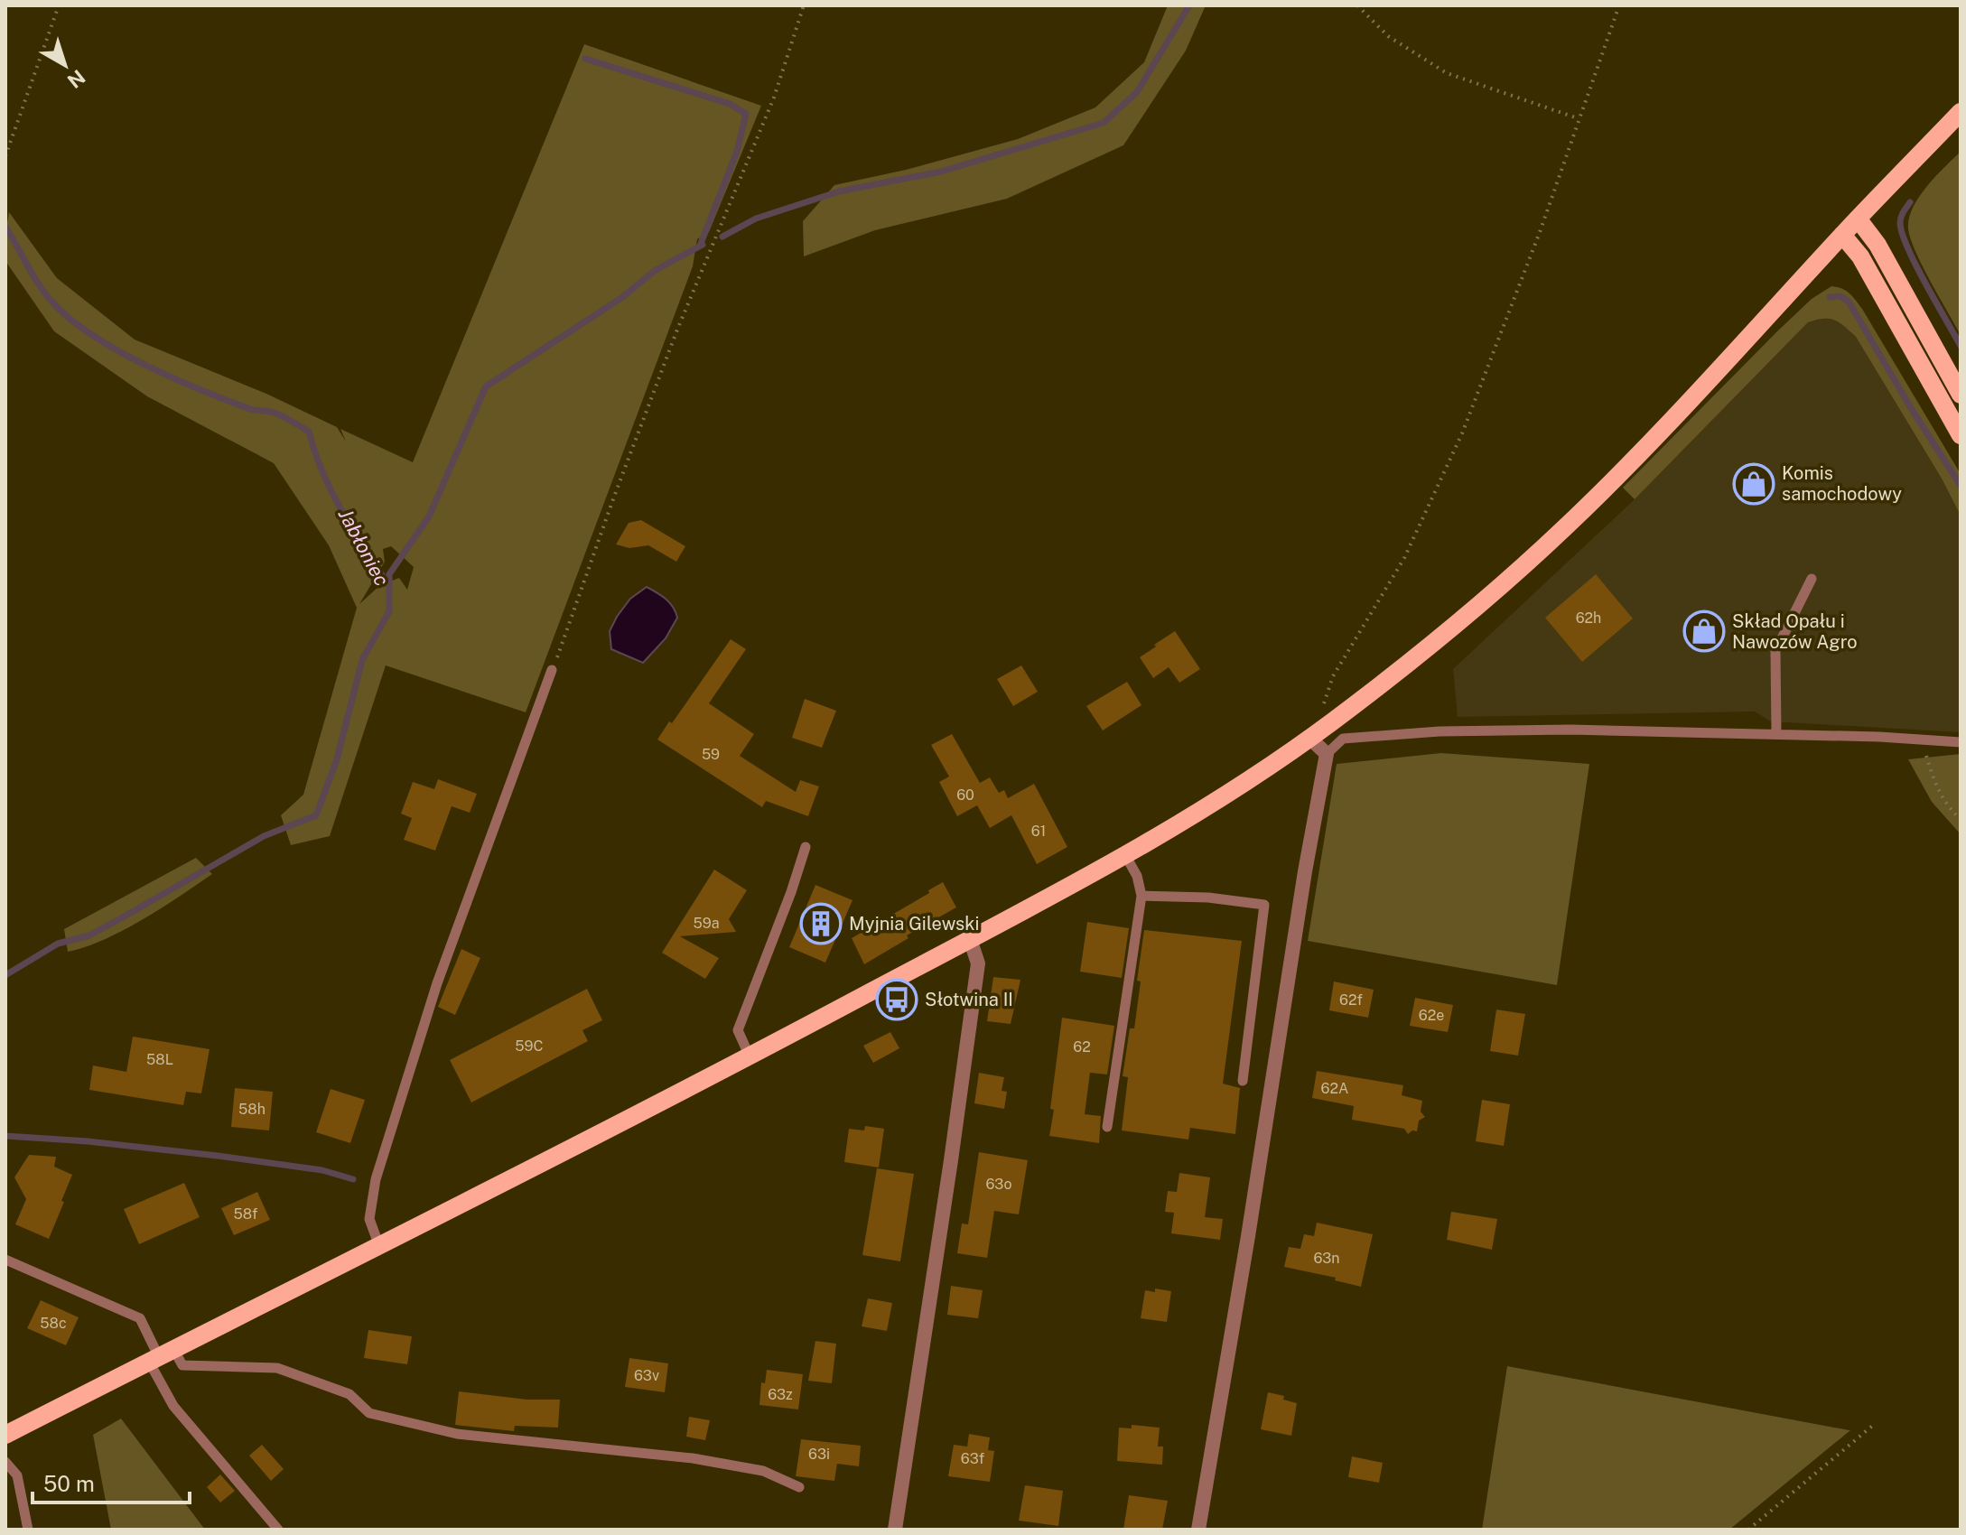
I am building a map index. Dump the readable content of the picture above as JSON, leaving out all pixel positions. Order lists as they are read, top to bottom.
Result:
{
  "water": ["Jabłoniec"],
  "places": {
    "shop": ["Komis samochodowy", "Skład Opału i Nawozów Agro"],
    "building": ["Myjnia Gilewski"],
    "bus stop": ["Słotwina II"]
  },
  "house_numbers": [
    "62h",
    "59",
    "60",
    "61",
    "59a",
    "62f",
    "62e",
    "59C",
    "62",
    "58L",
    "62A",
    "58h",
    "63o",
    "58f",
    "63n",
    "58c",
    "63v",
    "63z",
    "63i",
    "63f"
  ],
  "scale_bar": "50 m",
  "north": "bottom right"
}
